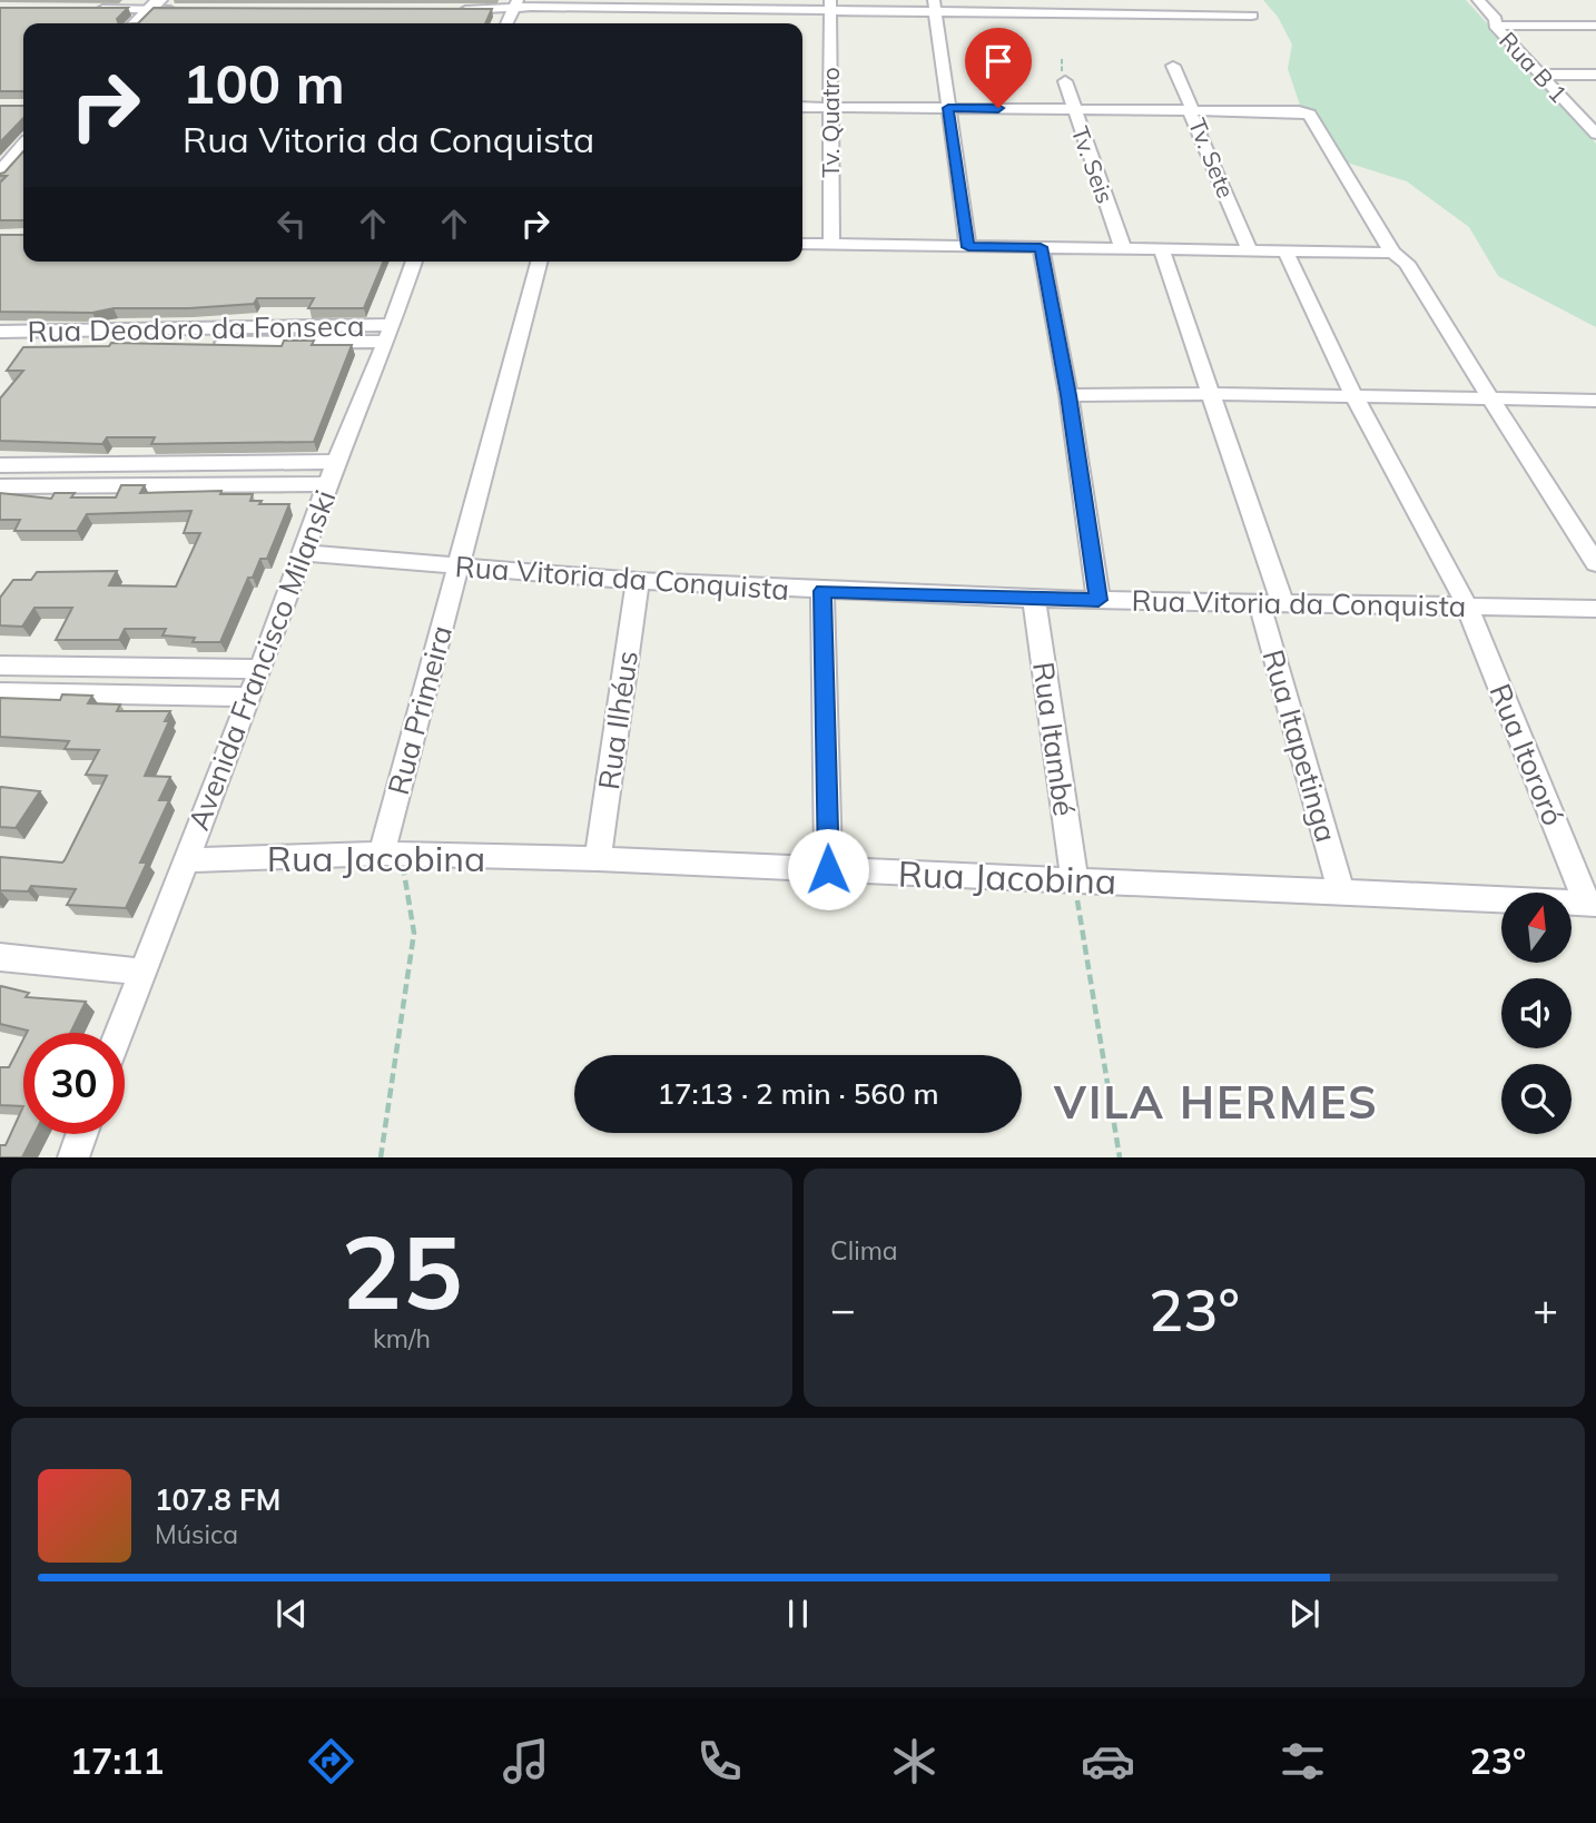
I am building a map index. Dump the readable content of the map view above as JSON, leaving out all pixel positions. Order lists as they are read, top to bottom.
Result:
{
  "streets": {
    "street": [
      "Rua B 1",
      "Tv. Quatro",
      "Tv. Sete",
      "Tv. Seis",
      "Rua Deodoro da Fonseca",
      "Rua Vitoria da Conquista",
      "Avenida Francisco Milanski",
      "Rua Primeira",
      "Rua Ilhéus",
      "Rua Itambé",
      "Rua Itapetinga",
      "Rua Itororó",
      "Rua Jacobina"
    ]
  },
  "crossings": [
    ["Rua Deodoro da Fonseca", "Avenida Francisco Milanski"],
    ["Rua Vitoria da Conquista", "Avenida Francisco Milanski"],
    ["Rua Vitoria da Conquista", "Rua Primeira"],
    ["Rua Vitoria da Conquista", "Rua Ilhéus"],
    ["Rua Vitoria da Conquista", "Rua Itambé"],
    ["Rua Vitoria da Conquista", "Rua Itapetinga"],
    ["Rua Vitoria da Conquista", "Rua Itororó"],
    ["Avenida Francisco Milanski", "Rua Jacobina"],
    ["Rua Primeira", "Rua Jacobina"],
    ["Rua Ilhéus", "Rua Jacobina"],
    ["Rua Itambé", "Rua Jacobina"],
    ["Rua Itapetinga", "Rua Jacobina"],
    ["Rua Itororó", "Rua Jacobina"]
  ],
  "districts": ["VILA HERMES"],
  "north": "top",
  "page": {
    "turn": ["100 m", "Rua Vitoria da Conquista"],
    "limit": "30",
    "trip": "17:13 · 2 min · 560 m",
    "tile": [
      ["25", "km/h"],
      "Clima"
    ],
    "heat": ["−", "23°", "+"],
    "song": ["107.8 FM", "Música"],
    "tabs": ["17:11", "23°"]
  }
}
